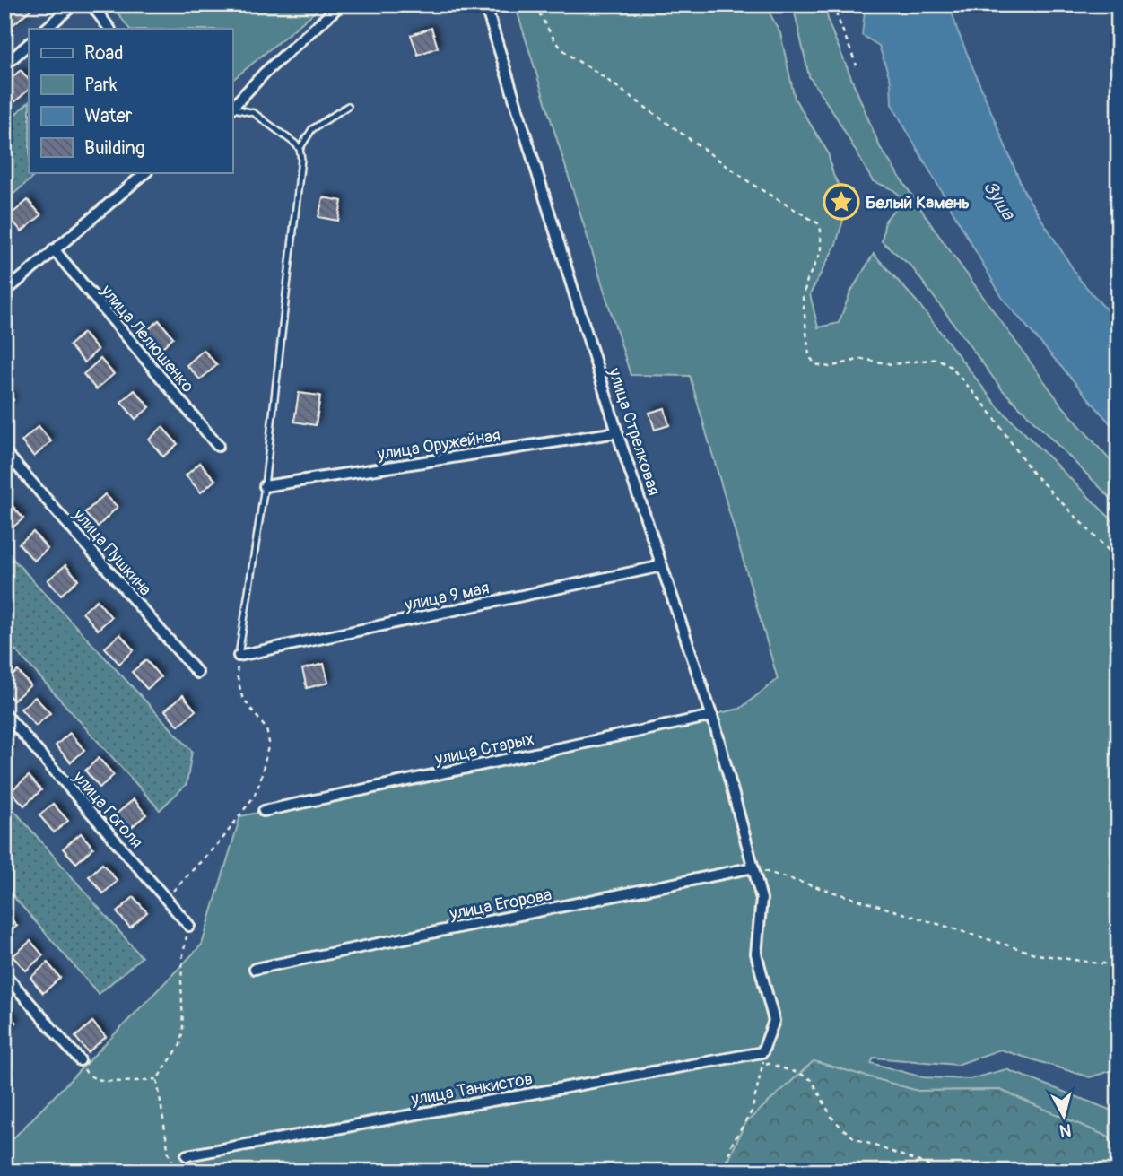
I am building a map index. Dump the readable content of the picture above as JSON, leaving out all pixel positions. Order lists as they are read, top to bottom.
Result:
{
  "streets": {
    "street": [
      "улица Лелюшенко",
      "улица Стрелковая",
      "улица Оружейная",
      "улица Пушкина",
      "улица 9 мая",
      "улица Старых",
      "улица Гоголя",
      "улица Егорова",
      "улица Танкистов"
    ]
  },
  "crossings": [
    ["улица Стрелковая", "улица Оружейная"],
    ["улица Стрелковая", "улица 9 мая"],
    ["улица Стрелковая", "улица Старых"],
    ["улица Стрелковая", "улица Егорова"],
    ["улица Стрелковая", "улица Танкистов"]
  ],
  "water": ["Зуша"],
  "places": {
    "place": ["Белый Камень"]
  },
  "legend": [
    "Road",
    "Park",
    "Water",
    "Building"
  ],
  "north": "bottom"
}
